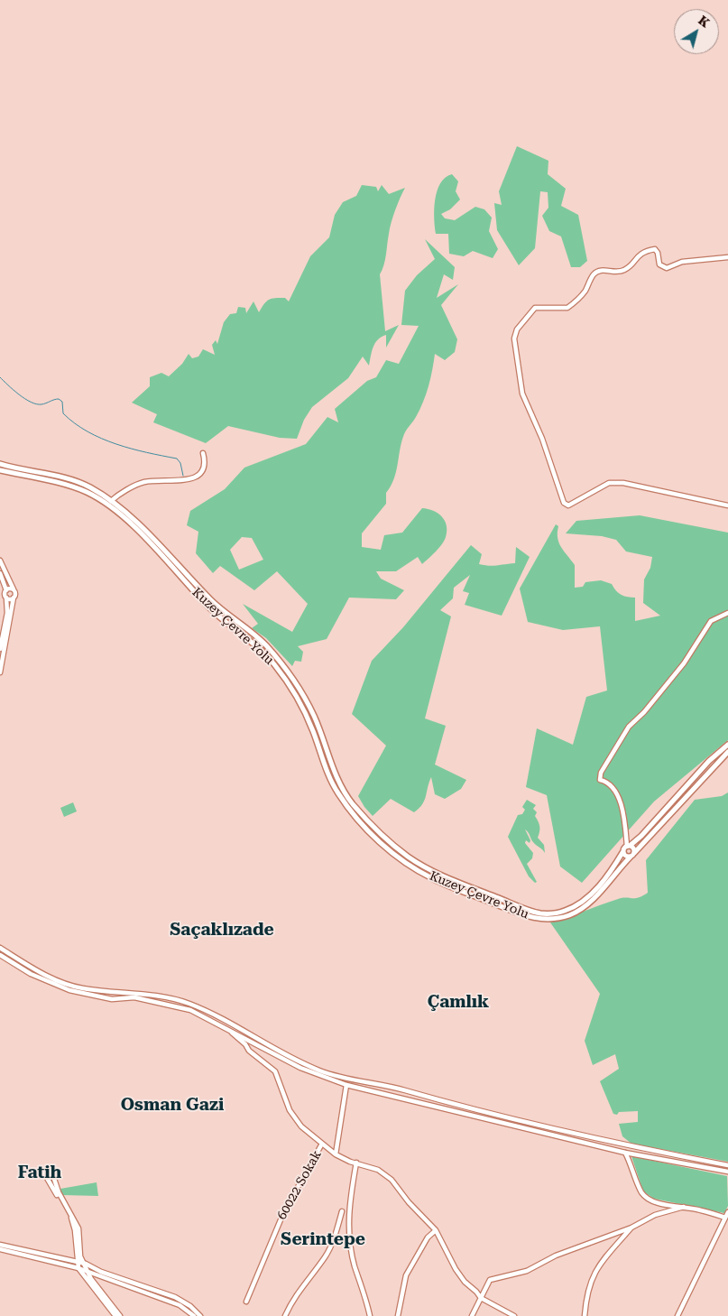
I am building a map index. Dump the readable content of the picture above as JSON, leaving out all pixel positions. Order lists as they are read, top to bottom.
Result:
{
  "streets": {
    "main road": ["Kuzey Çevre Yolu"],
    "street": ["60022 Sokak"]
  },
  "districts": [
    "Saçaklızade",
    "Çamlık",
    "Osman Gazi",
    "Fatih",
    "Serintepe"
  ],
  "north": "top right"
}
